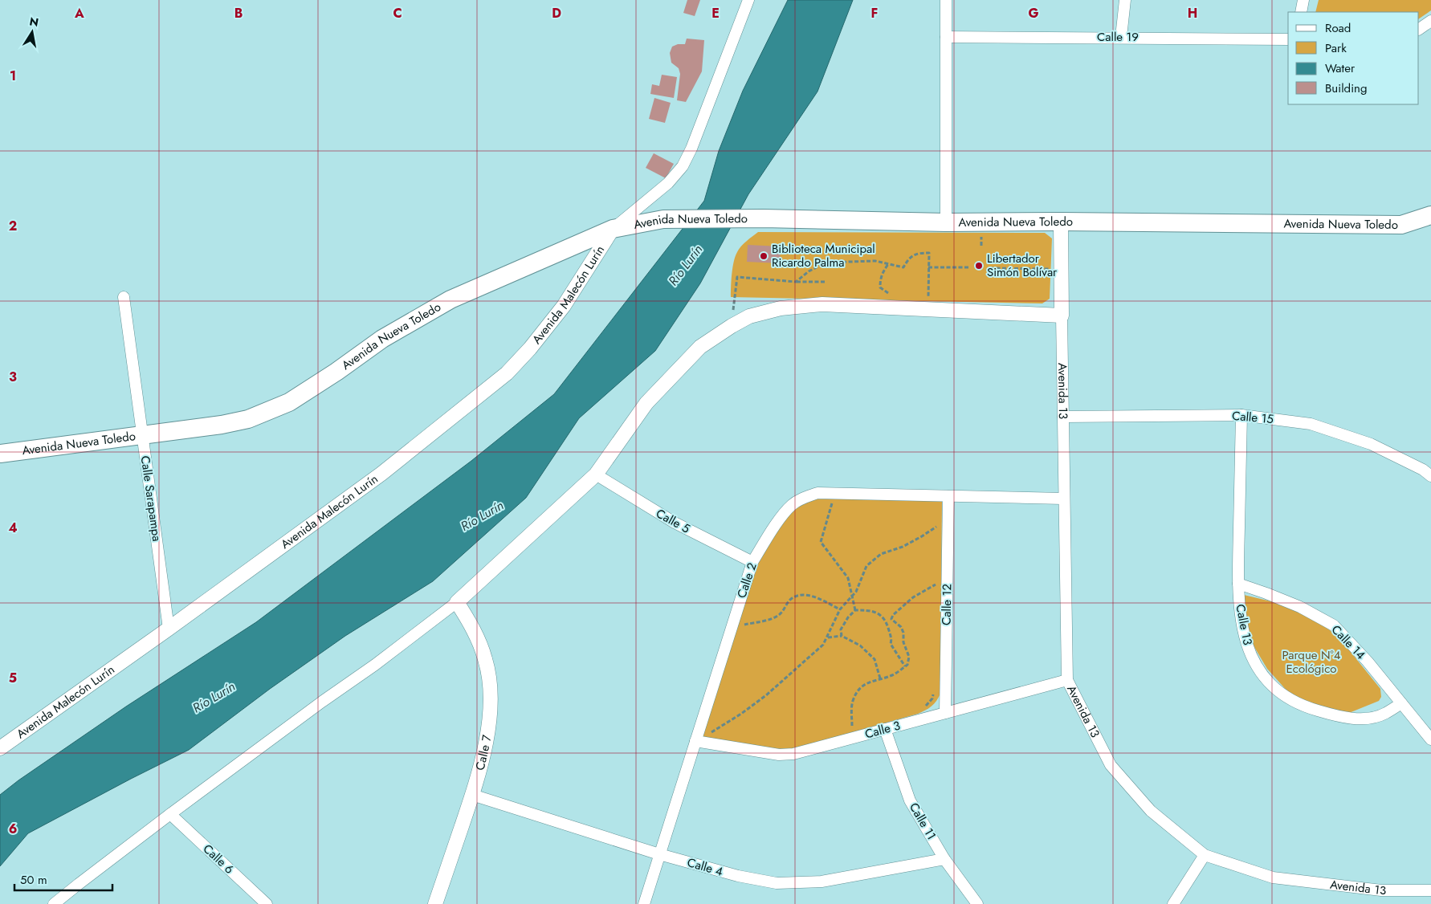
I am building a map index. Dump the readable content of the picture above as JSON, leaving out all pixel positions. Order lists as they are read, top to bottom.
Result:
{
  "streets": {
    "main road": ["Avenida Nueva Toledo"],
    "street": [
      "Calle 19",
      "Avenida Malecón Lurín",
      "Avenida 13",
      "Calle 15",
      "Calle Sarapampa",
      "Calle 5",
      "Calle 2",
      "Calle 12",
      "Calle 13",
      "Calle 14",
      "Calle 3",
      "Calle 7",
      "Calle 11",
      "Calle 6",
      "Calle 4"
    ]
  },
  "crossings": [
    ["Avenida Nueva Toledo", "Avenida Malecón Lurín"],
    ["Avenida Nueva Toledo", "Avenida 13"],
    ["Avenida Nueva Toledo", "Calle Sarapampa"],
    ["Avenida Malecón Lurín", "Calle Sarapampa"],
    ["Avenida 13", "Calle 15"],
    ["Avenida 13", "Calle 2"],
    ["Avenida 13", "Calle 3"],
    ["Calle 15", "Calle 13"],
    ["Calle 5", "Calle 2"],
    ["Calle 2", "Calle 12"],
    ["Calle 2", "Calle 3"],
    ["Calle 2", "Calle 4"],
    ["Calle 12", "Calle 3"],
    ["Calle 13", "Calle 14"],
    ["Calle 3", "Calle 11"],
    ["Calle 7", "Calle 4"],
    ["Calle 11", "Calle 4"]
  ],
  "water": ["Río Lurín"],
  "parks": ["Parque N°4 Ecológico"],
  "places": ["Biblioteca Municipal Ricardo Palma", "Libertador Simón Bolívar"],
  "legend": [
    "Road",
    "Park",
    "Water",
    "Building"
  ],
  "scale_bar": "50 m",
  "north": "top",
  "grid": {
    "columns": [
      "A",
      "B",
      "C",
      "D",
      "E",
      "F",
      "G",
      "H"
    ],
    "rows": [
      "1",
      "2",
      "3",
      "4",
      "5",
      "6"
    ]
  }
}
